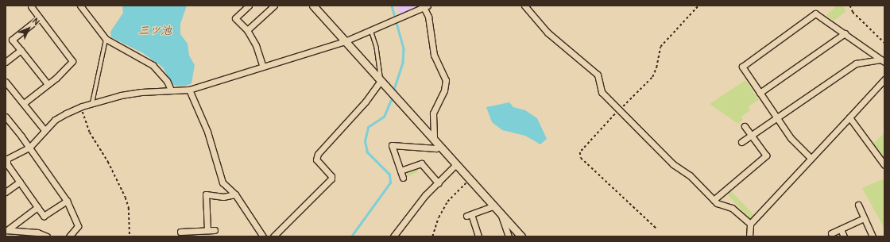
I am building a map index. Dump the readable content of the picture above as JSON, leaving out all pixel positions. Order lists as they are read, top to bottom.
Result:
{
  "water": ["三ツ池"],
  "north": "top right"
}
